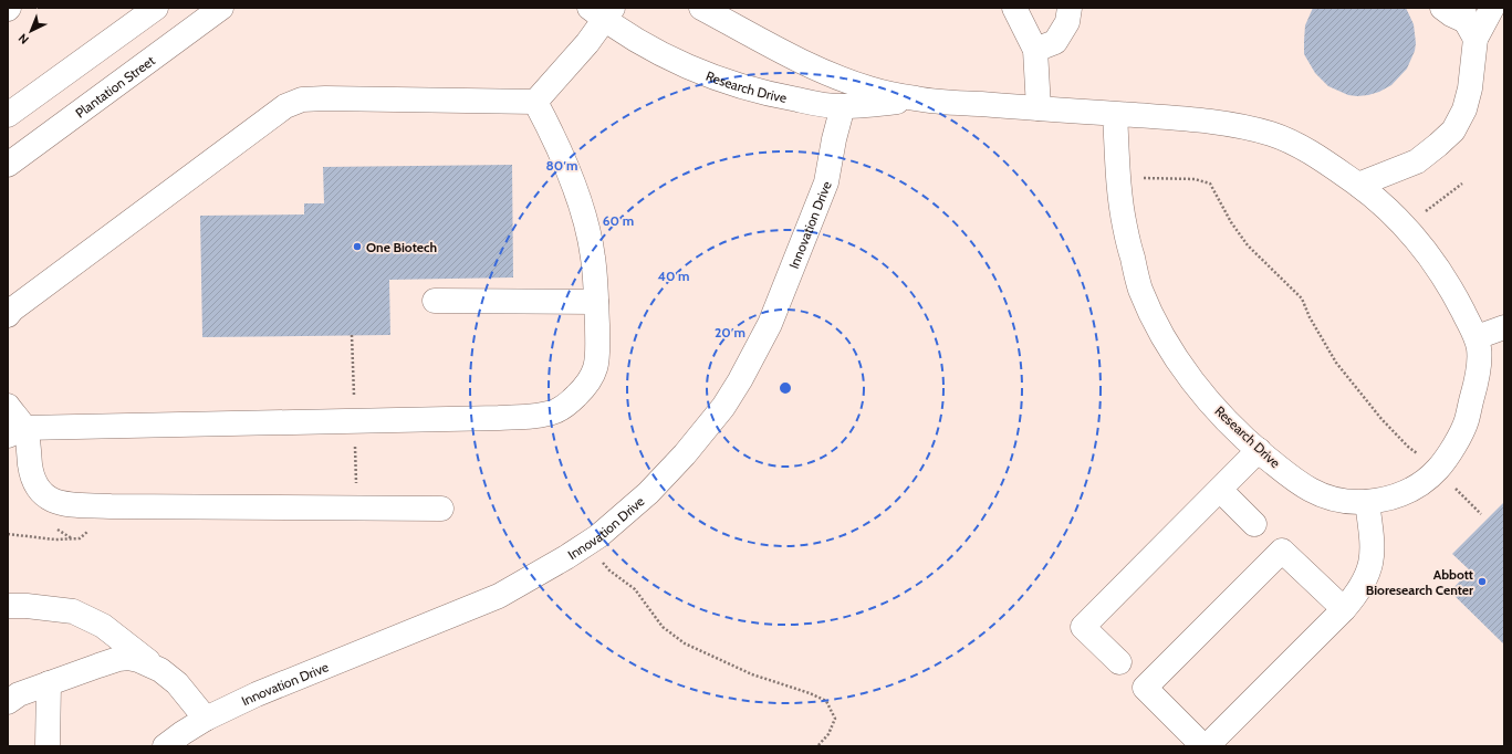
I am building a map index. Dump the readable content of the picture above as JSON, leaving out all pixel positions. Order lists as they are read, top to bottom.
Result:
{
  "streets": {
    "street": ["Research Drive", "Plantation Street", "Innovation Drive"]
  },
  "crossings": [
    ["Research Drive", "Innovation Drive"]
  ],
  "places": ["One Biotech", "Abbott Bioresearch Center"],
  "north": "bottom left",
  "rings": [
    "80 m",
    "60 m",
    "40 m",
    "20 m"
  ]
}
